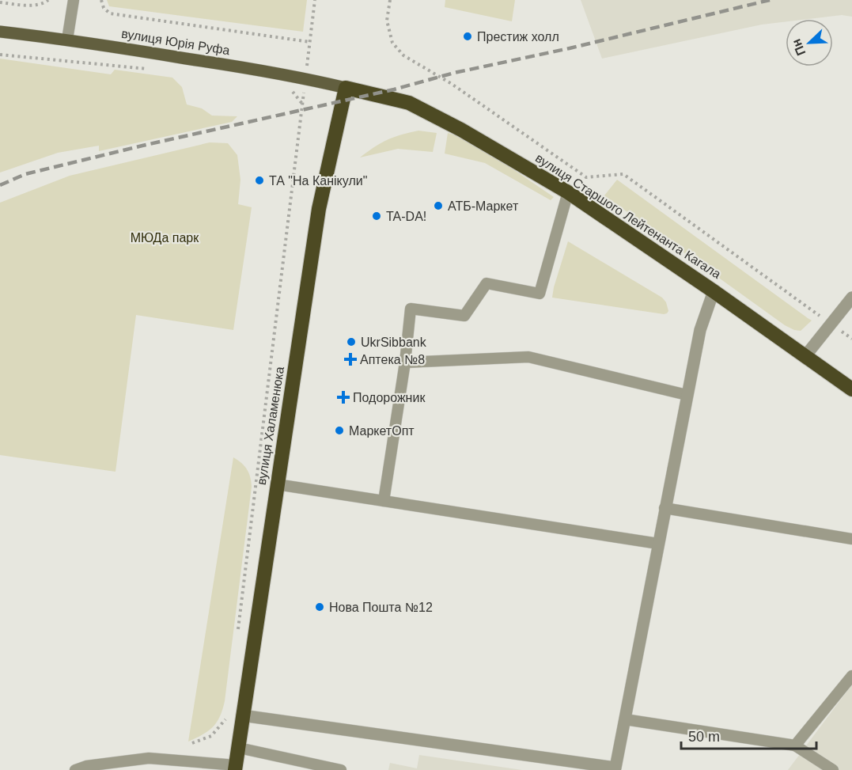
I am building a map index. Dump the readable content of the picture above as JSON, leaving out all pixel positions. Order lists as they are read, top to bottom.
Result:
{
  "streets": {
    "highway": ["вулиця Старшого Лейтенанта Кагала", "вулиця Халаменюка"],
    "main road": ["вулиця Юрія Руфа"]
  },
  "crossings": [
    ["вулиця Юрія Руфа", "вулиця Старшого Лейтенанта Кагала"],
    ["вулиця Юрія Руфа", "вулиця Халаменюка"],
    ["вулиця Старшого Лейтенанта Кагала", "вулиця Халаменюка"]
  ],
  "parks": ["МЮДа парк"],
  "places": {
    "other": [
      "Престиж холл",
      "ТА \"На Канікули\"",
      "АТБ-Маркет",
      "TA-DA!",
      "UkrSibbank",
      "МаркетОпт",
      "Нова Пошта №12"
    ],
    "health": ["Аптека №8", "Подорожник"]
  },
  "scale_bar": "50 m",
  "north": "bottom left"
}
